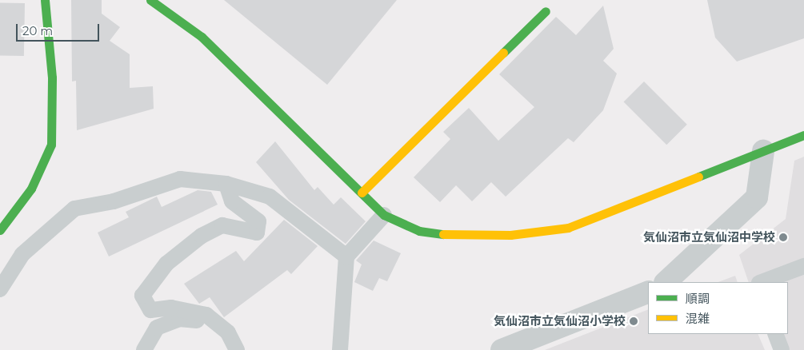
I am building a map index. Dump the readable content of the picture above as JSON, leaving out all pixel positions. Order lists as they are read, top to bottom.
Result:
{
  "places": ["気仙沼市立気仙沼中学校", "気仙沼市立気仙沼小学校"],
  "legend": ["順調", "混雑"],
  "scale_bar": "20 m"
}
